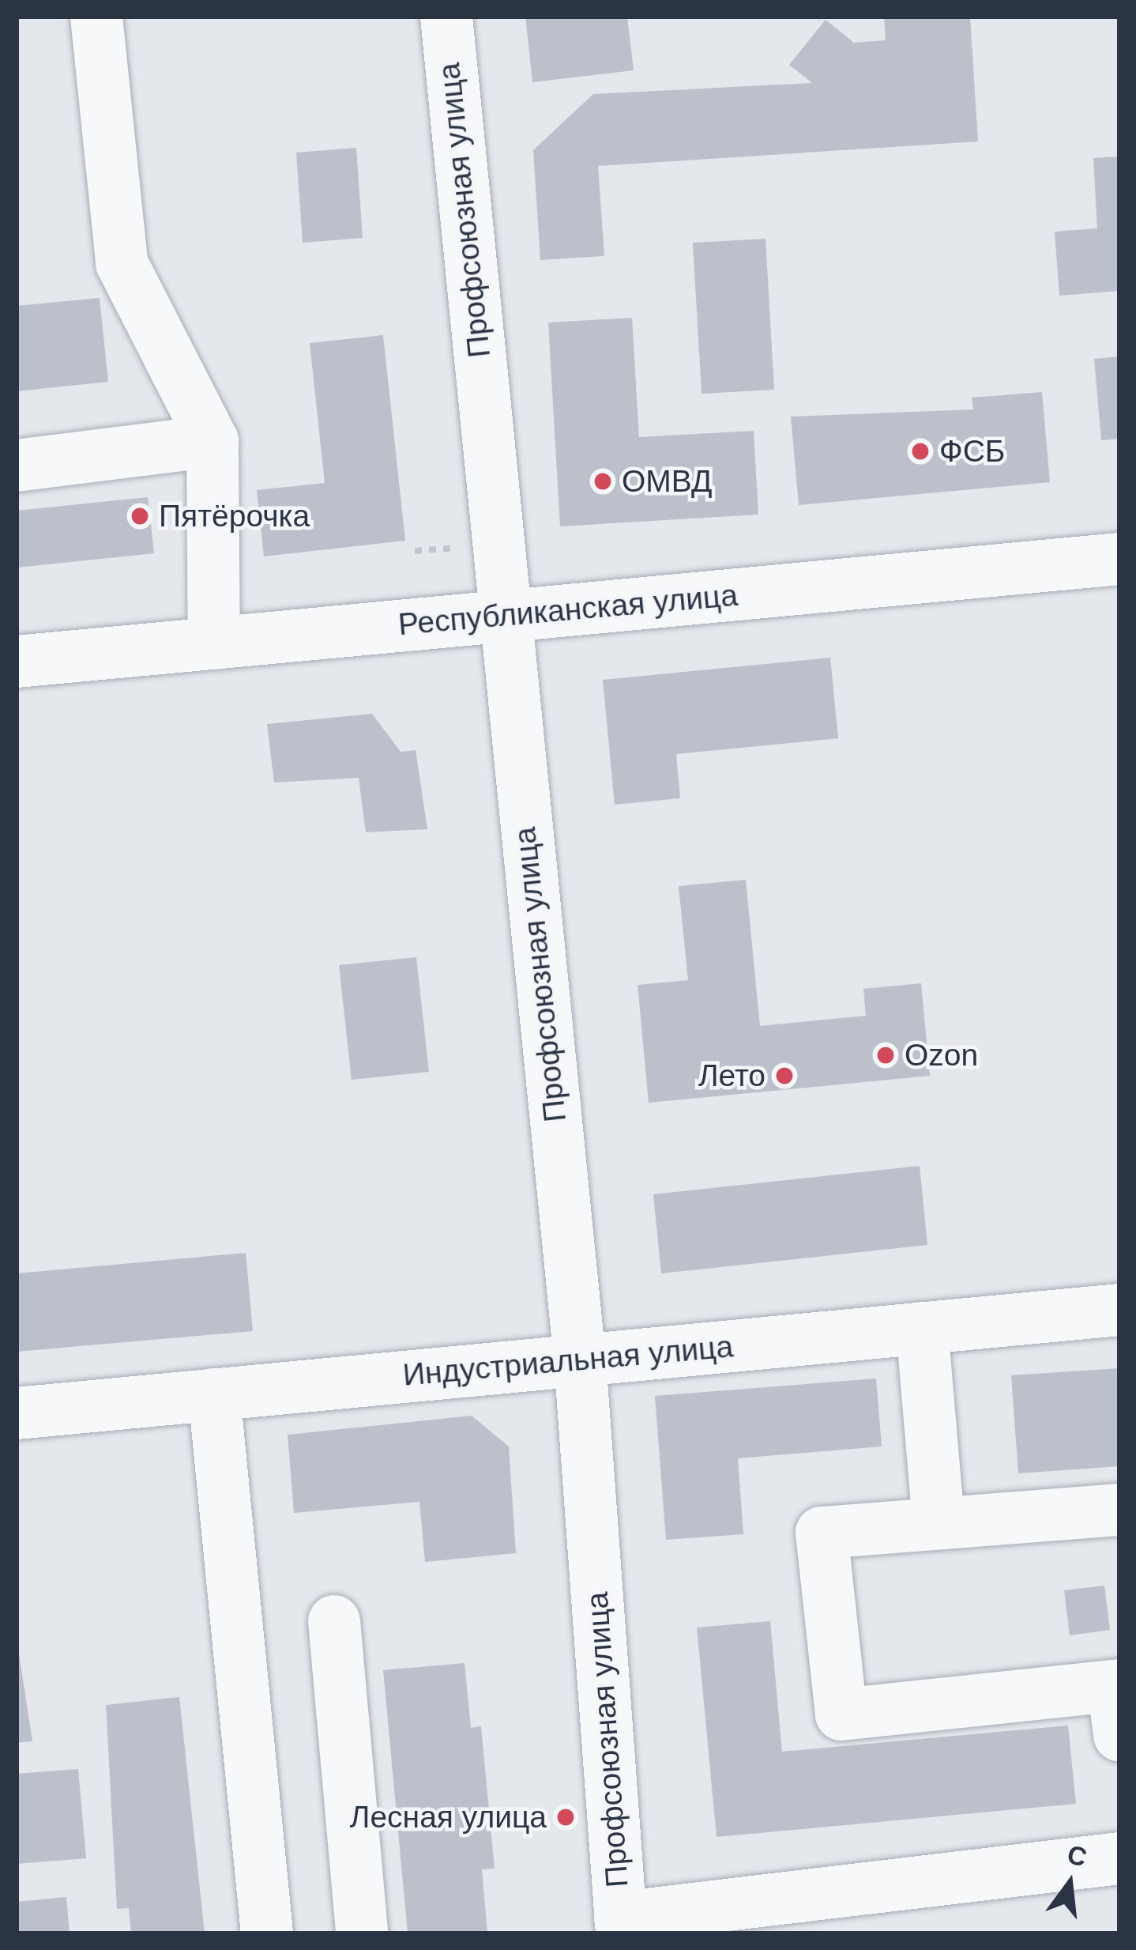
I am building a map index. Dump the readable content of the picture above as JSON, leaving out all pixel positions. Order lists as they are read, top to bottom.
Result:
{
  "streets": {
    "street": ["Профсоюзная улица", "Республиканская улица", "Индустриальная улица"]
  },
  "crossings": [
    ["Профсоюзная улица", "Республиканская улица"],
    ["Профсоюзная улица", "Индустриальная улица"]
  ],
  "places": [
    "ФСБ",
    "ОМВД",
    "Пятёрочка",
    "Ozon",
    "Лето",
    "Лесная улица"
  ],
  "north": "top"
}
